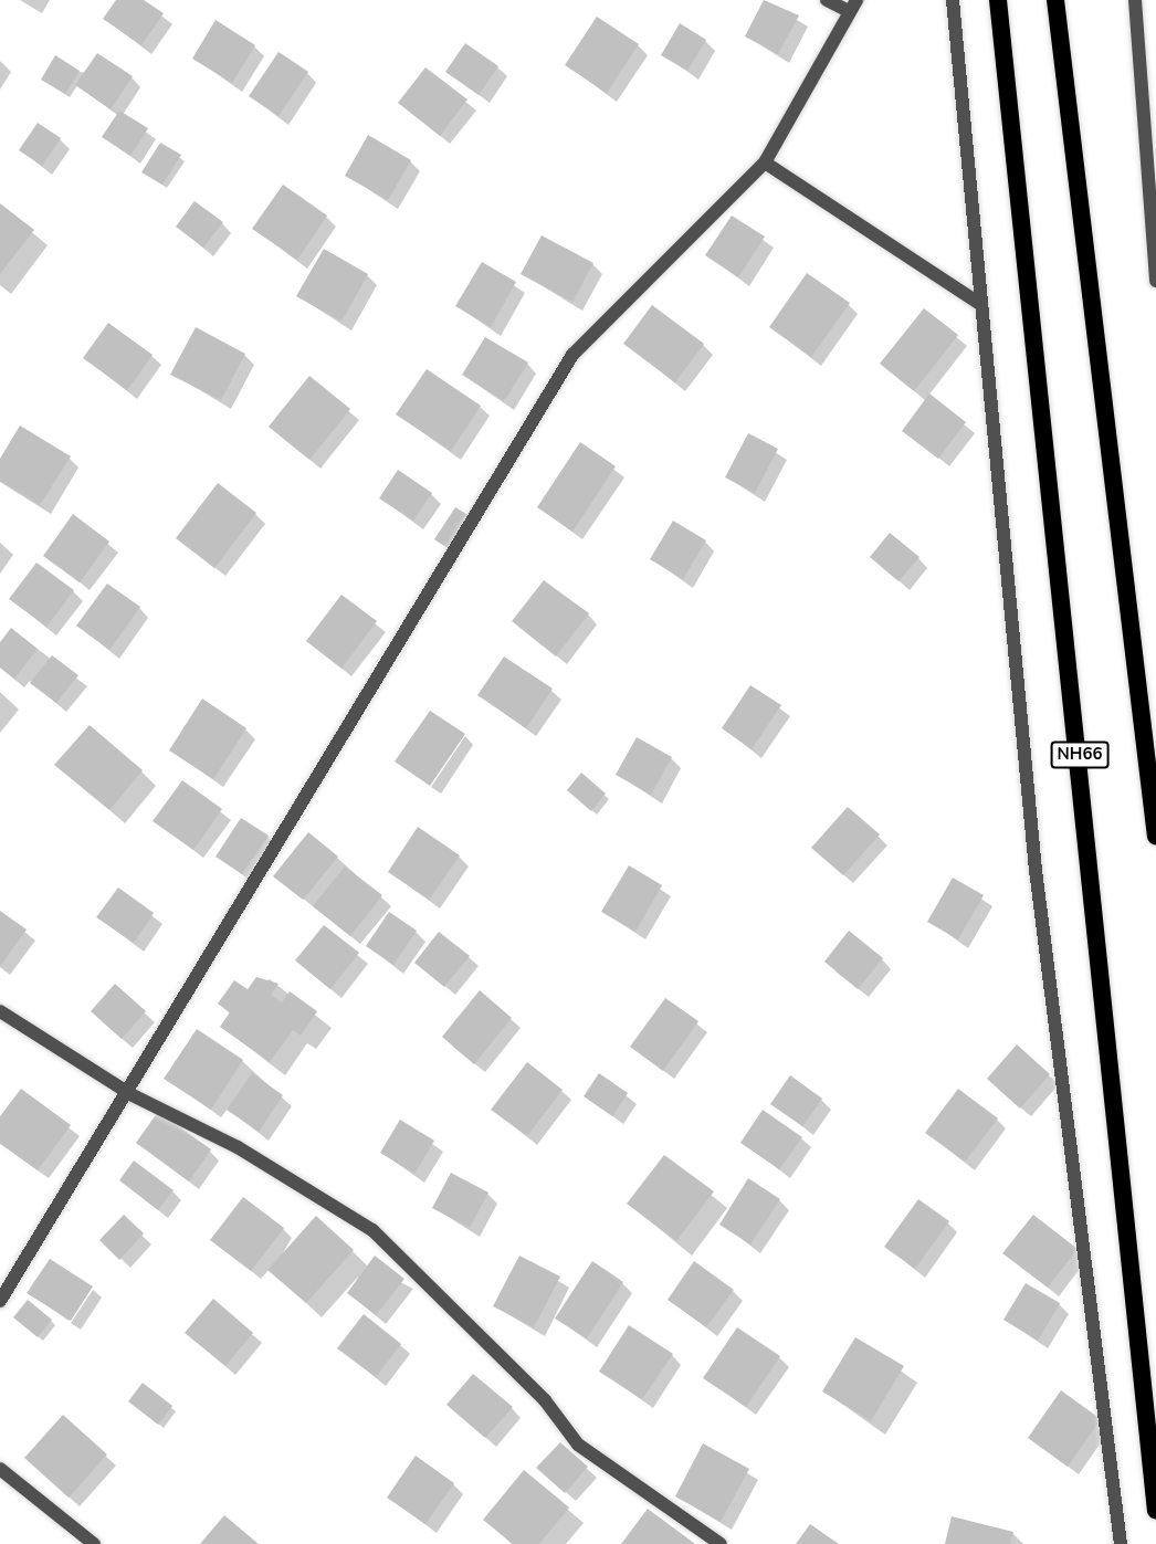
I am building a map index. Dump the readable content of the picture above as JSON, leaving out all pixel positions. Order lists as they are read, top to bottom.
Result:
{
  "streets": {
    "highway": ["NH66"]
  }
}
